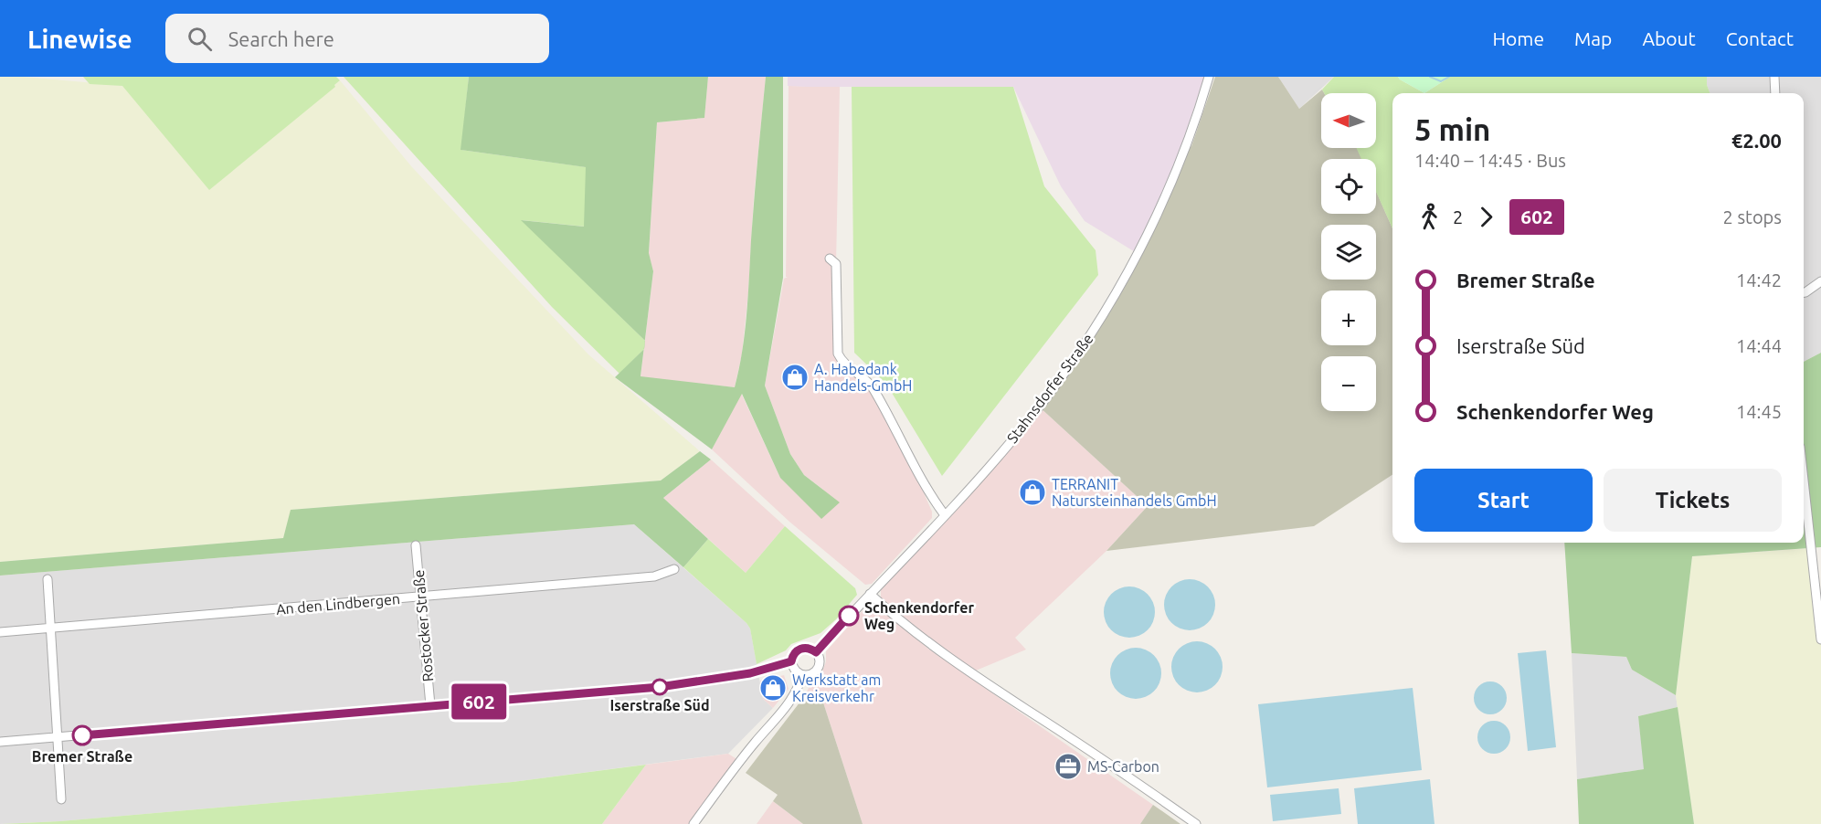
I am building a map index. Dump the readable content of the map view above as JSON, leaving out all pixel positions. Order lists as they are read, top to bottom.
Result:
{
  "streets": {
    "street": ["Stahnsdorfer Straße", "An den Lindbergen", "Rostocker Straße"]
  },
  "crossings": [
    ["An den Lindbergen", "Rostocker Straße"]
  ],
  "places": {
    "shop": ["A. Habedank Handels-GmbH", "TERRANIT Natursteinhandels GmbH", "Werkstatt am Kreisverkehr"],
    "other": ["Schenkendorfer Weg", "Iserstraße Süd", "Bremer Straße"],
    "office": ["MS-Carbon"]
  },
  "lines": ["bus line 602"],
  "north": "left",
  "page": {
    "header": "Linewise",
    "search": "Search here",
    "nav": [
      "Home",
      "Map",
      "About",
      "Contact"
    ],
    "on_map": "602",
    "map_buttons": ["+", "−"],
    "heading": ["5 min", "14:40 – 14:45 · Bus", "€2.00"],
    "legs": ["2", "602", "2 stops"],
    "list": [
      {
        "name": "Bremer Straße",
        "value": "14:42"
      },
      {
        "name": "Iserstraße Süd",
        "value": "14:44"
      },
      {
        "name": "Schenkendorfer Weg",
        "value": "14:45"
      }
    ],
    "buttons": ["Start", "Tickets"]
  }
}
